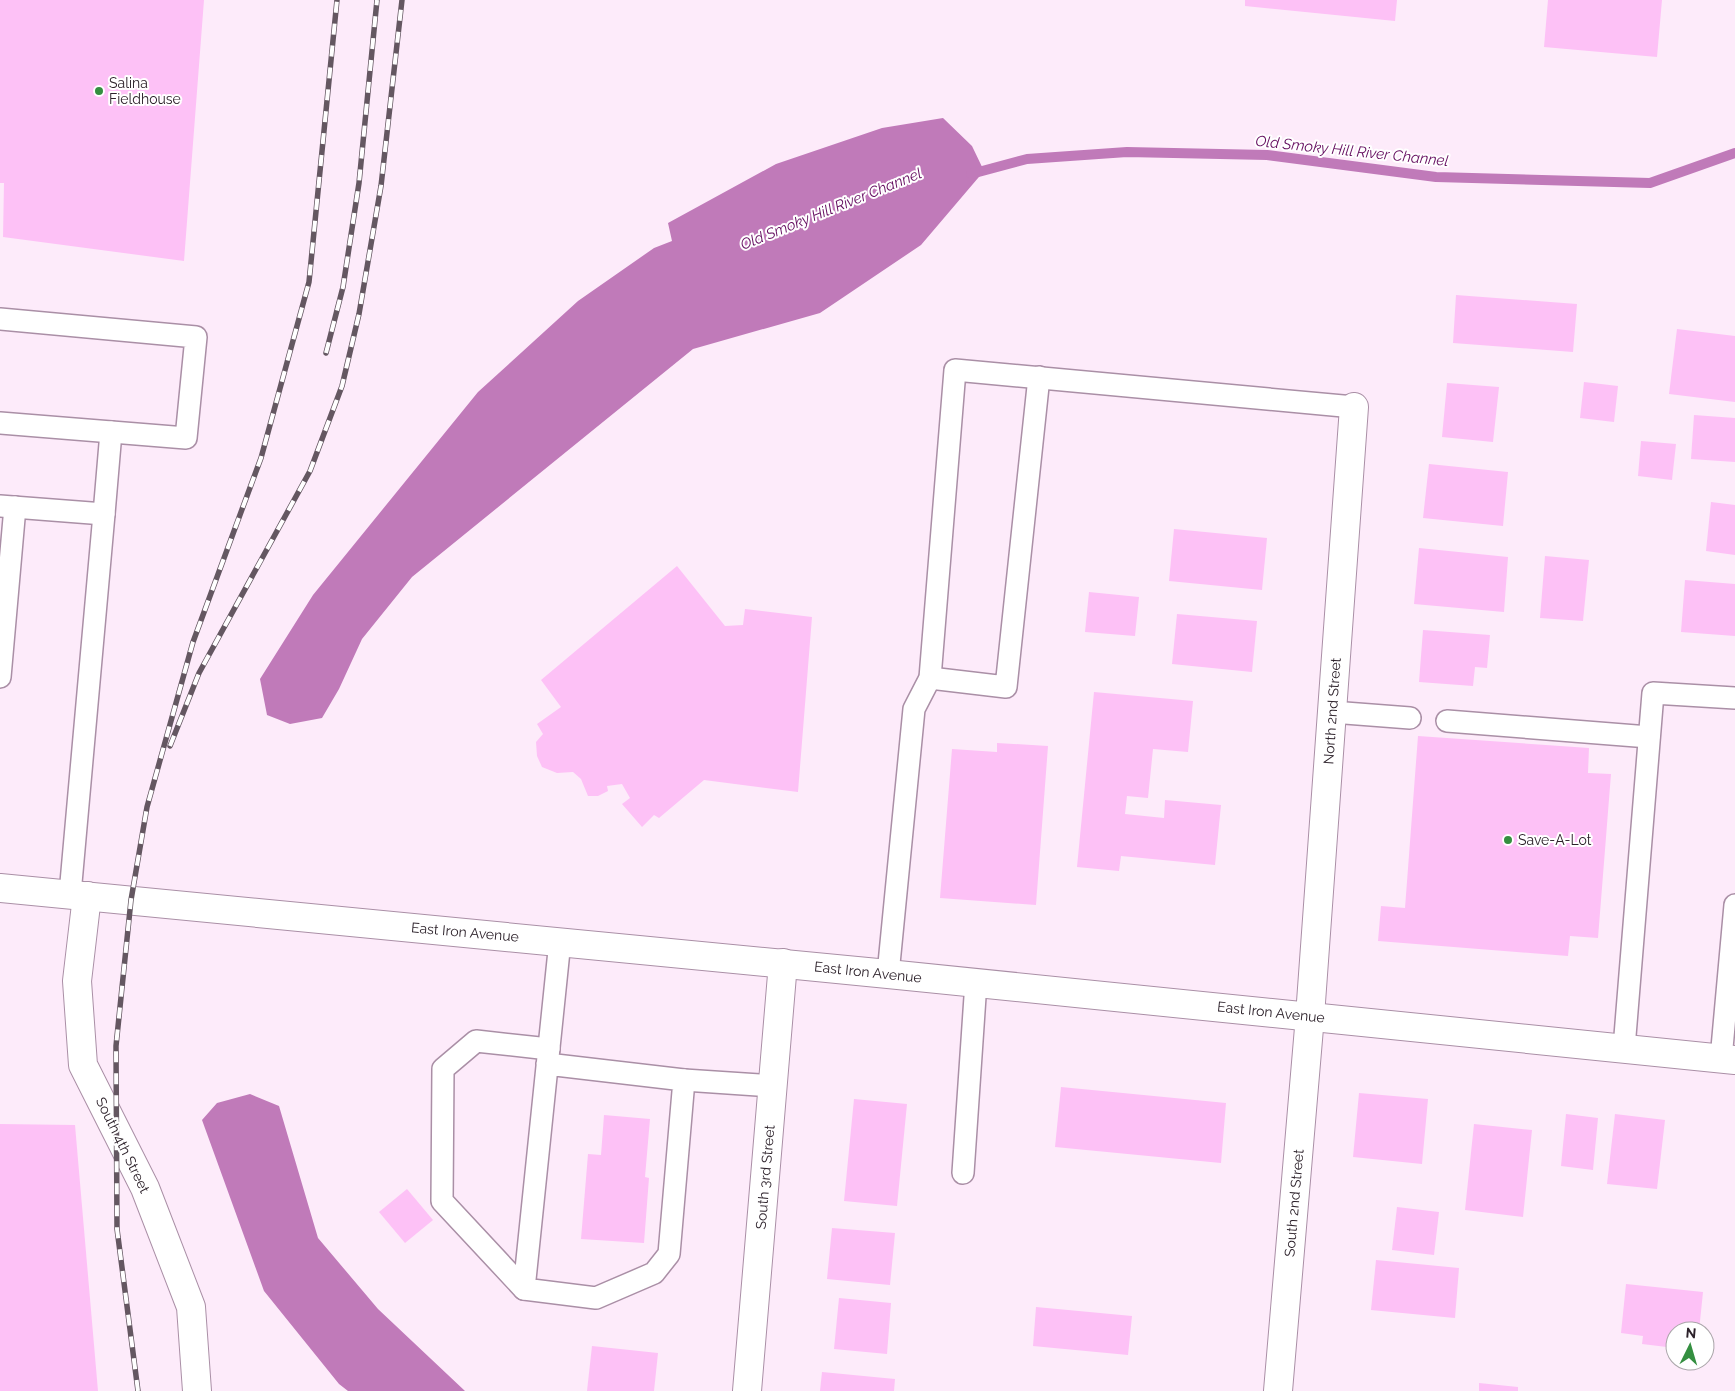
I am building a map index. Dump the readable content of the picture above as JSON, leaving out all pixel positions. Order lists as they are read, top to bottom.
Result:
{
  "streets": {
    "street": [
      "North 2nd Street",
      "East Iron Avenue",
      "South 4th Street",
      "South 3rd Street",
      "South 2nd Street"
    ]
  },
  "crossings": [
    ["North 2nd Street", "East Iron Avenue"],
    ["North 2nd Street", "South 2nd Street"],
    ["East Iron Avenue", "South 4th Street"],
    ["East Iron Avenue", "South 3rd Street"],
    ["East Iron Avenue", "South 2nd Street"]
  ],
  "water": ["Old Smoky Hill River Channel"],
  "places": ["Salina Fieldhouse", "Save-A-Lot"],
  "north": "top"
}
